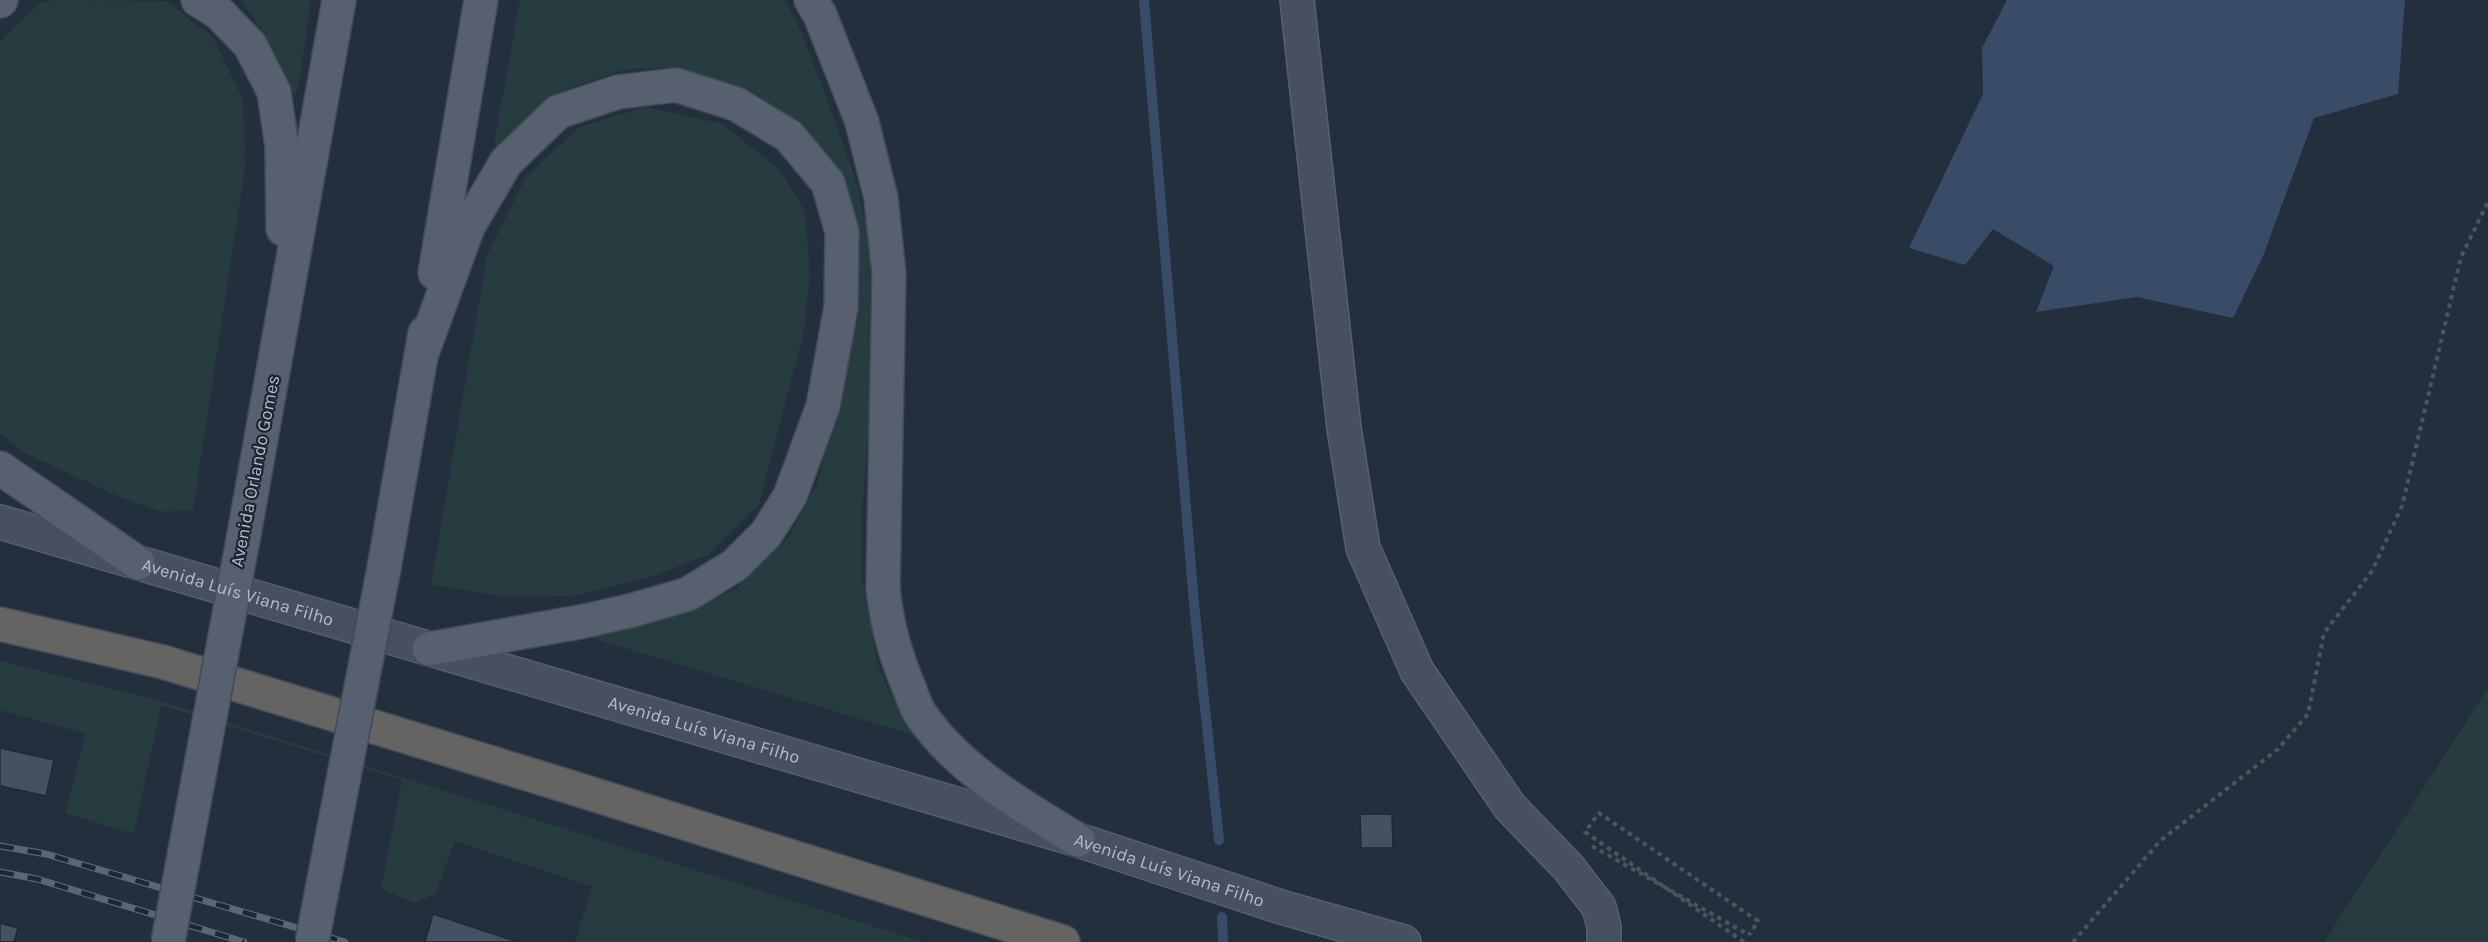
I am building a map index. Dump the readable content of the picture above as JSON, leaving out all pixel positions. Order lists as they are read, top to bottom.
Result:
{
  "streets": {
    "main road": ["Avenida Orlando Gomes", "Avenida Luís Viana Filho"]
  }
}
